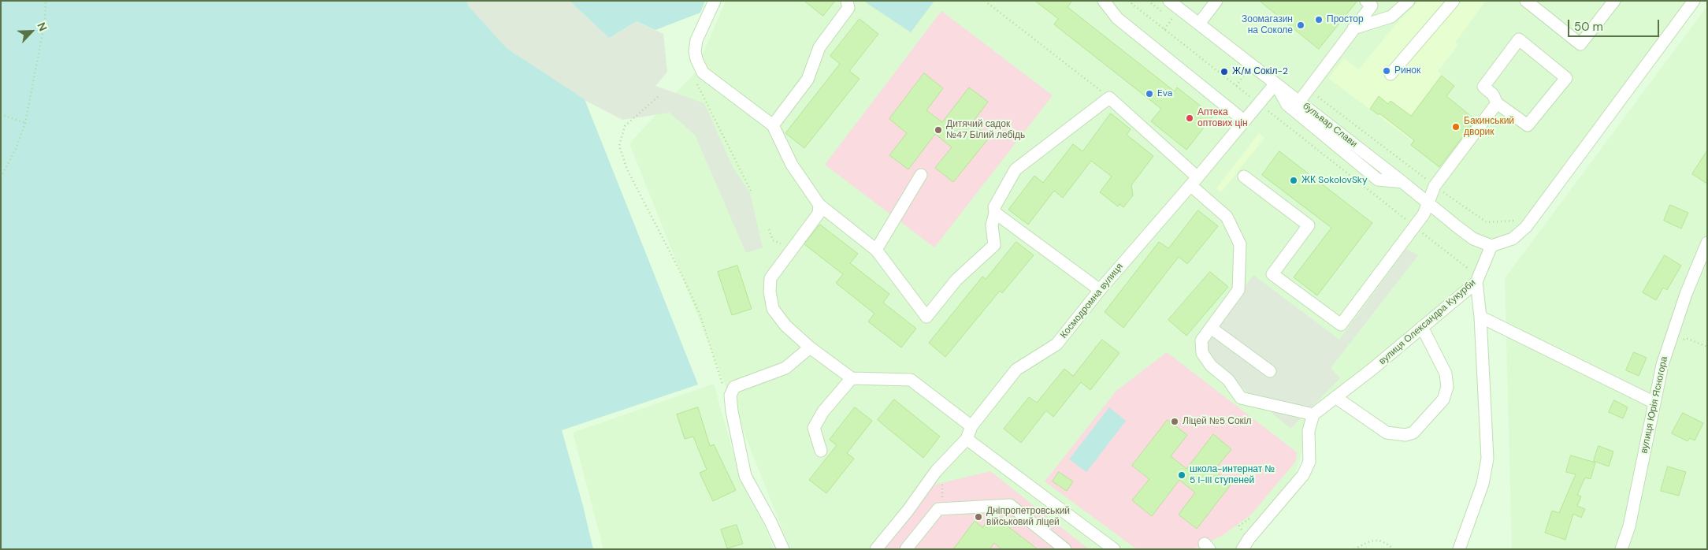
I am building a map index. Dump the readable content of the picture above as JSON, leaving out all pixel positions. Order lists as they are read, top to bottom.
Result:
{
  "streets": {
    "street": [
      "бульвар Слави",
      "Космодромна вулиця",
      "вулиця Олександра Кукурби",
      "вулиця Юрія Ясногора"
    ]
  },
  "crossings": [
    ["бульвар Слави", "Космодромна вулиця"],
    ["бульвар Слави", "вулиця Олександра Кукурби"]
  ],
  "places": [
    "Простор",
    "Зоомагазин на Соколе",
    "Ринок",
    "Ж/м Сокіл-2",
    "Eva",
    "Аптека оптових цін",
    "Бакинський дворик",
    "Дитячий садок №47 Білий лебідь",
    "ЖК SokolovSky",
    "Ліцей №5 Сокіл",
    "школа-интернат № 5 I-III ступеней",
    "Дніпропетровський військовий ліцей"
  ],
  "scale_bar": "50 m",
  "north": "top right"
}
